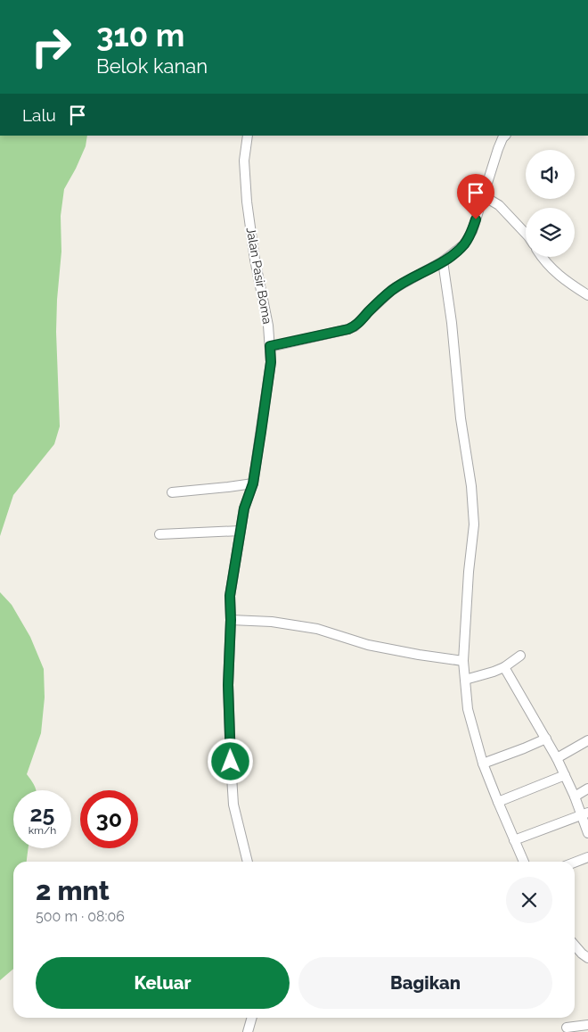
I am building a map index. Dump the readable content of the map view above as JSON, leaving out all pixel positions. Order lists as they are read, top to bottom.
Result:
{
  "streets": {
    "street": ["Jalan Pasir Boma"]
  },
  "page": {
    "turn": ["310 m", "Belok kanan"],
    "then": "Lalu",
    "speed": "25 km/h",
    "limit": "30",
    "heading": ["2 mnt", "500 m · 08:06"],
    "buttons": ["Keluar", "Bagikan"]
  }
}
